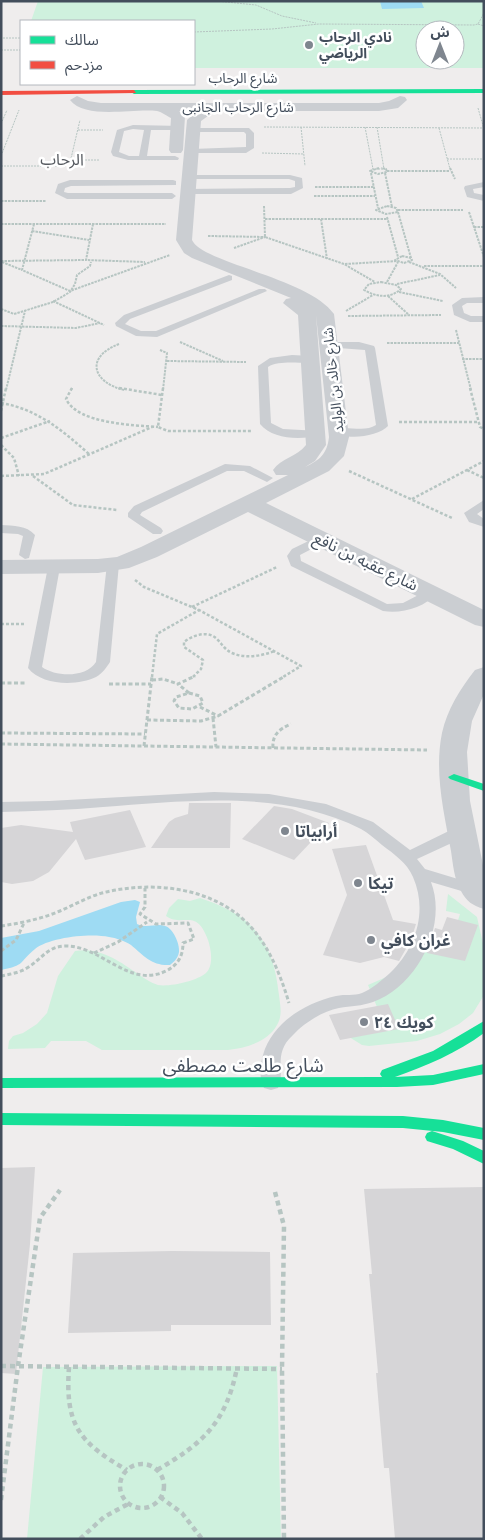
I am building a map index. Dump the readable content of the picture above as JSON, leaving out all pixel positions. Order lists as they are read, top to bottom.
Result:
{
  "streets": {
    "street": [
      "شارع الرحاب",
      "شارع الرحاب الجانبى",
      "شارع خالد بن الوليد",
      "شارع عقبه بن نافع",
      "شارع طلعت مصطفى"
    ]
  },
  "crossings": [
    ["شارع الرحاب", "شارع الرحاب الجانبى"],
    ["شارع خالد بن الوليد", "شارع عقبه بن نافع"]
  ],
  "districts": ["الرحاب"],
  "places": [
    "نادي الرحاب الرياضي",
    "أرابياتا",
    "تيكا",
    "غران كافي",
    "كويك ٢٤"
  ],
  "legend": ["سالك", "مزدحم"],
  "north": "top"
}
